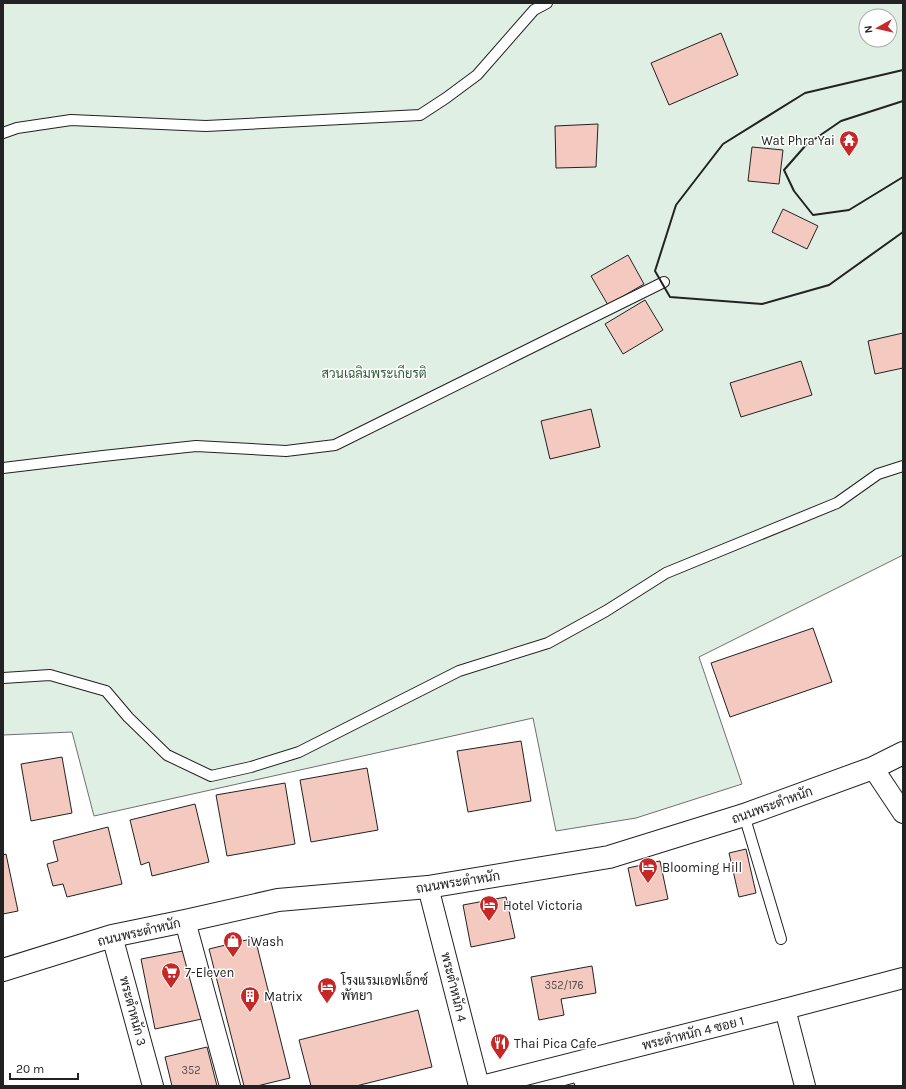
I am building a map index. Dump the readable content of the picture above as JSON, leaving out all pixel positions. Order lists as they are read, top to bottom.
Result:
{
  "streets": {
    "street": [
      "ถนนพระตำหนัก",
      "พระตำหนัก 4",
      "พระตำหนัก 3",
      "พระตำหนัก 4 ซอย 1"
    ]
  },
  "crossings": [
    ["ถนนพระตำหนัก", "พระตำหนัก 4"],
    ["ถนนพระตำหนัก", "พระตำหนัก 3"]
  ],
  "parks": ["สวนเฉลิมพระเกียรติ"],
  "places": {
    "temple": ["Wat Phra Yai"],
    "hotel": ["Blooming Hill", "Hotel Victoria", "โรงแรมเอฟเอ็กซ์ พัทยา"],
    "shop": ["iWash"],
    "supermarket": ["7-Eleven"],
    "building": ["Matrix"],
    "restaurant": ["Thai Pica Cafe"]
  },
  "house_numbers": ["352/176", "352"],
  "scale_bar": "20 m",
  "north": "left"
}
